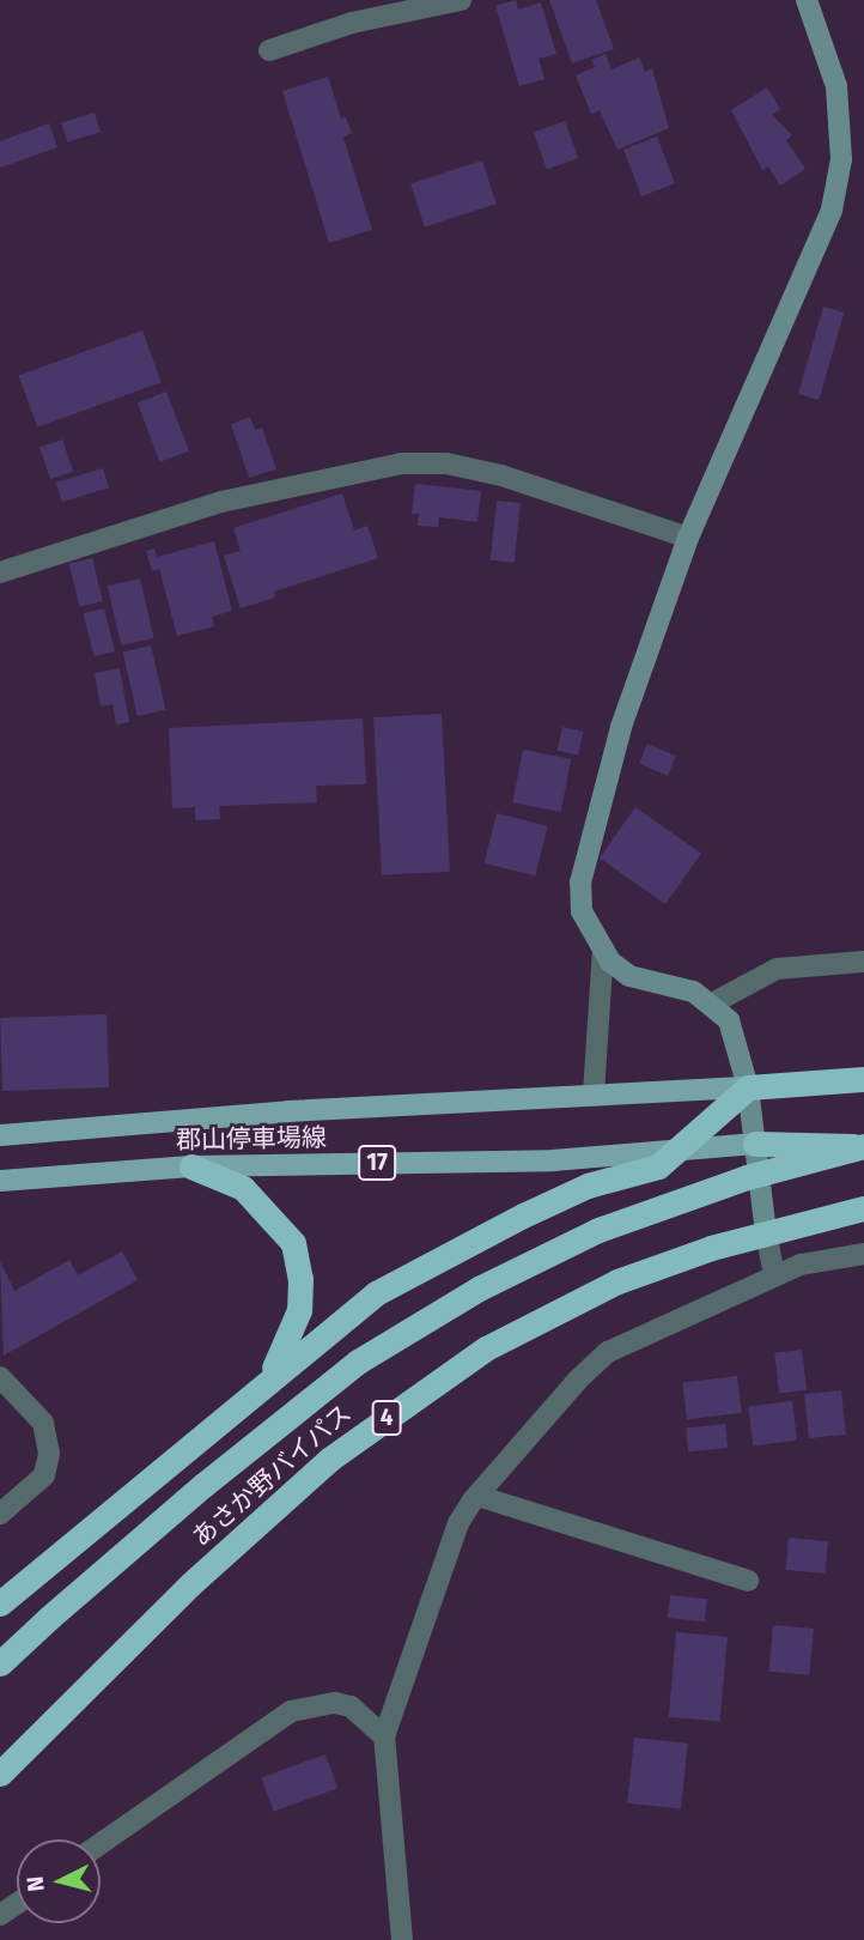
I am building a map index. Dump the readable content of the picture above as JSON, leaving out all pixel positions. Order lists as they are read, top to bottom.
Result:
{
  "streets": {
    "highway": ["4", "あさか野バイパス"],
    "main road": ["郡山停車場線", "17"]
  },
  "north": "left"
}
